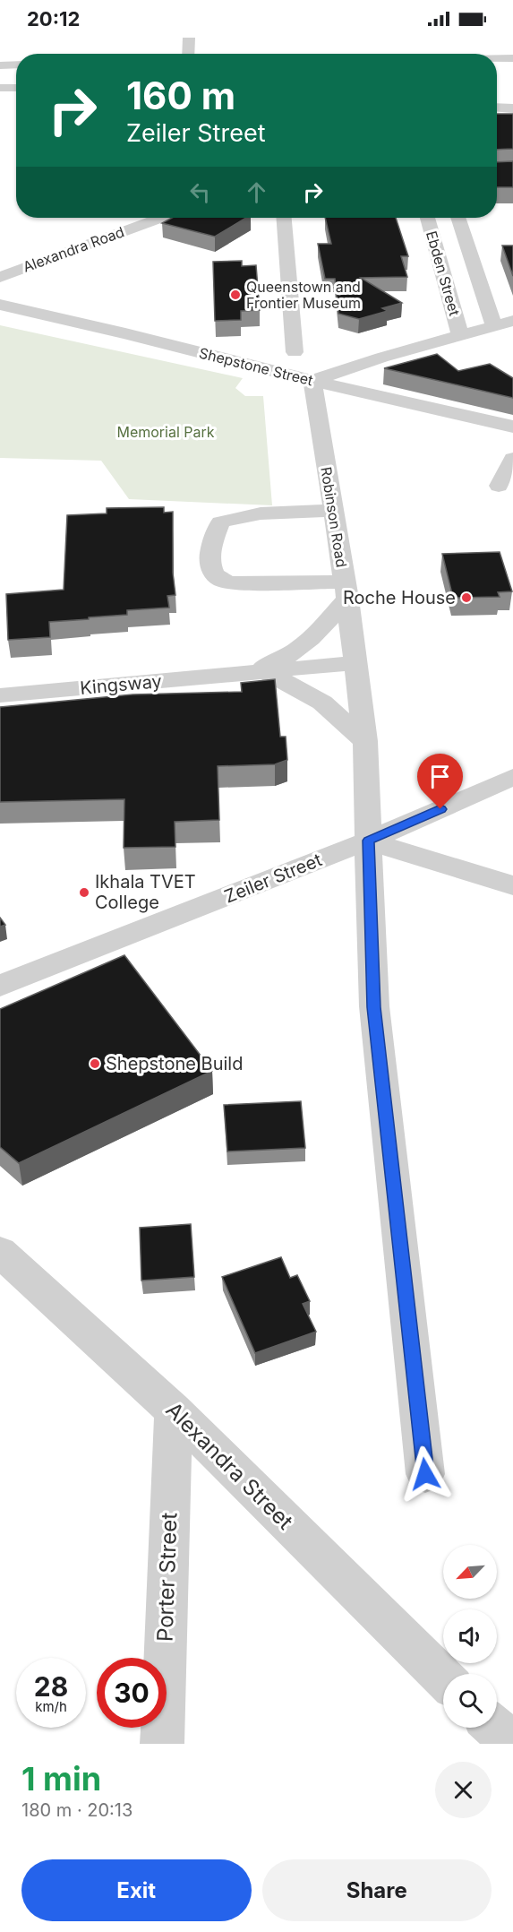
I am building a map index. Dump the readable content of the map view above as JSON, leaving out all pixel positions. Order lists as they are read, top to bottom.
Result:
{
  "streets": {
    "street": [
      "Alexandra Road",
      "Ebden Street",
      "Shepstone Street",
      "Robinson Road",
      "Kingsway",
      "Zeiler Street",
      "Alexandra Street",
      "Porter Street"
    ]
  },
  "crossings": [
    ["Shepstone Street", "Robinson Road"],
    ["Robinson Road", "Kingsway"],
    ["Robinson Road", "Zeiler Street"],
    ["Alexandra Street", "Porter Street"]
  ],
  "parks": ["Memorial Park"],
  "places": [
    "Queenstown and Frontier Museum",
    "Roche House",
    "Ikhala TVET College",
    "Shepstone Build"
  ],
  "north": "bottom left",
  "page": {
    "status": "20:12",
    "turn": ["160 m", "Zeiler Street"],
    "speed": "28 km/h",
    "limit": "30",
    "heading": ["1 min", "180 m · 20:13"],
    "buttons": ["Exit", "Share"]
  }
}
